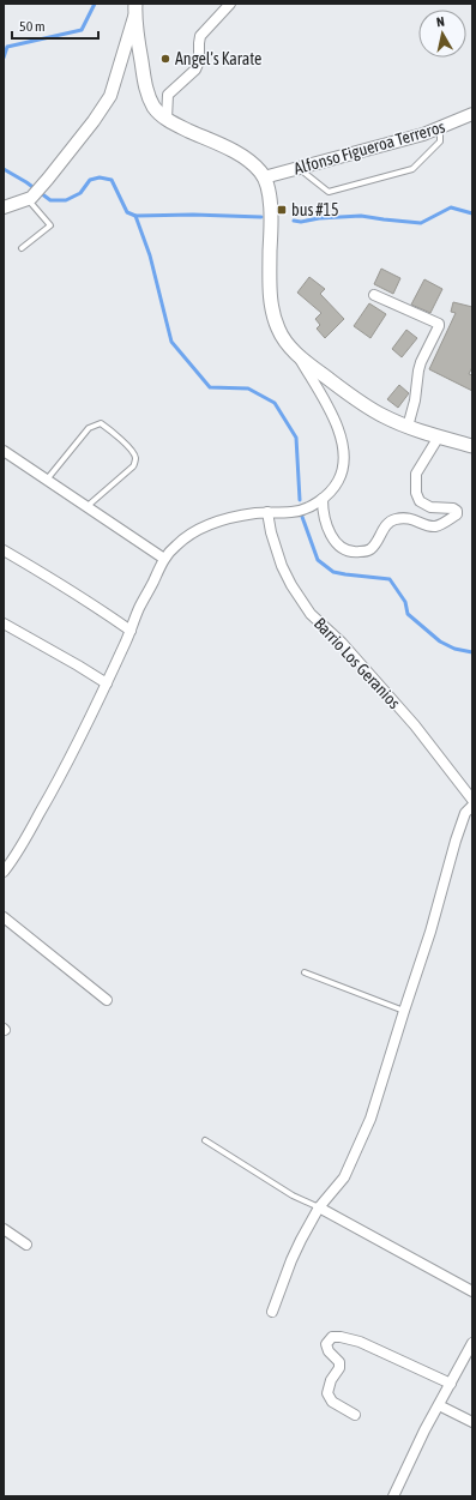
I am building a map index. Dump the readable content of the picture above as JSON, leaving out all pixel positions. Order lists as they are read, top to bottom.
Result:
{
  "streets": {
    "street": ["Alfonso Figueroa Terreros", "Barrio Los Geranios"]
  },
  "places": {
    "other": ["Angel’s Karate"],
    "transit": ["bus #15"]
  },
  "scale_bar": "50 m",
  "north": "top"
}
